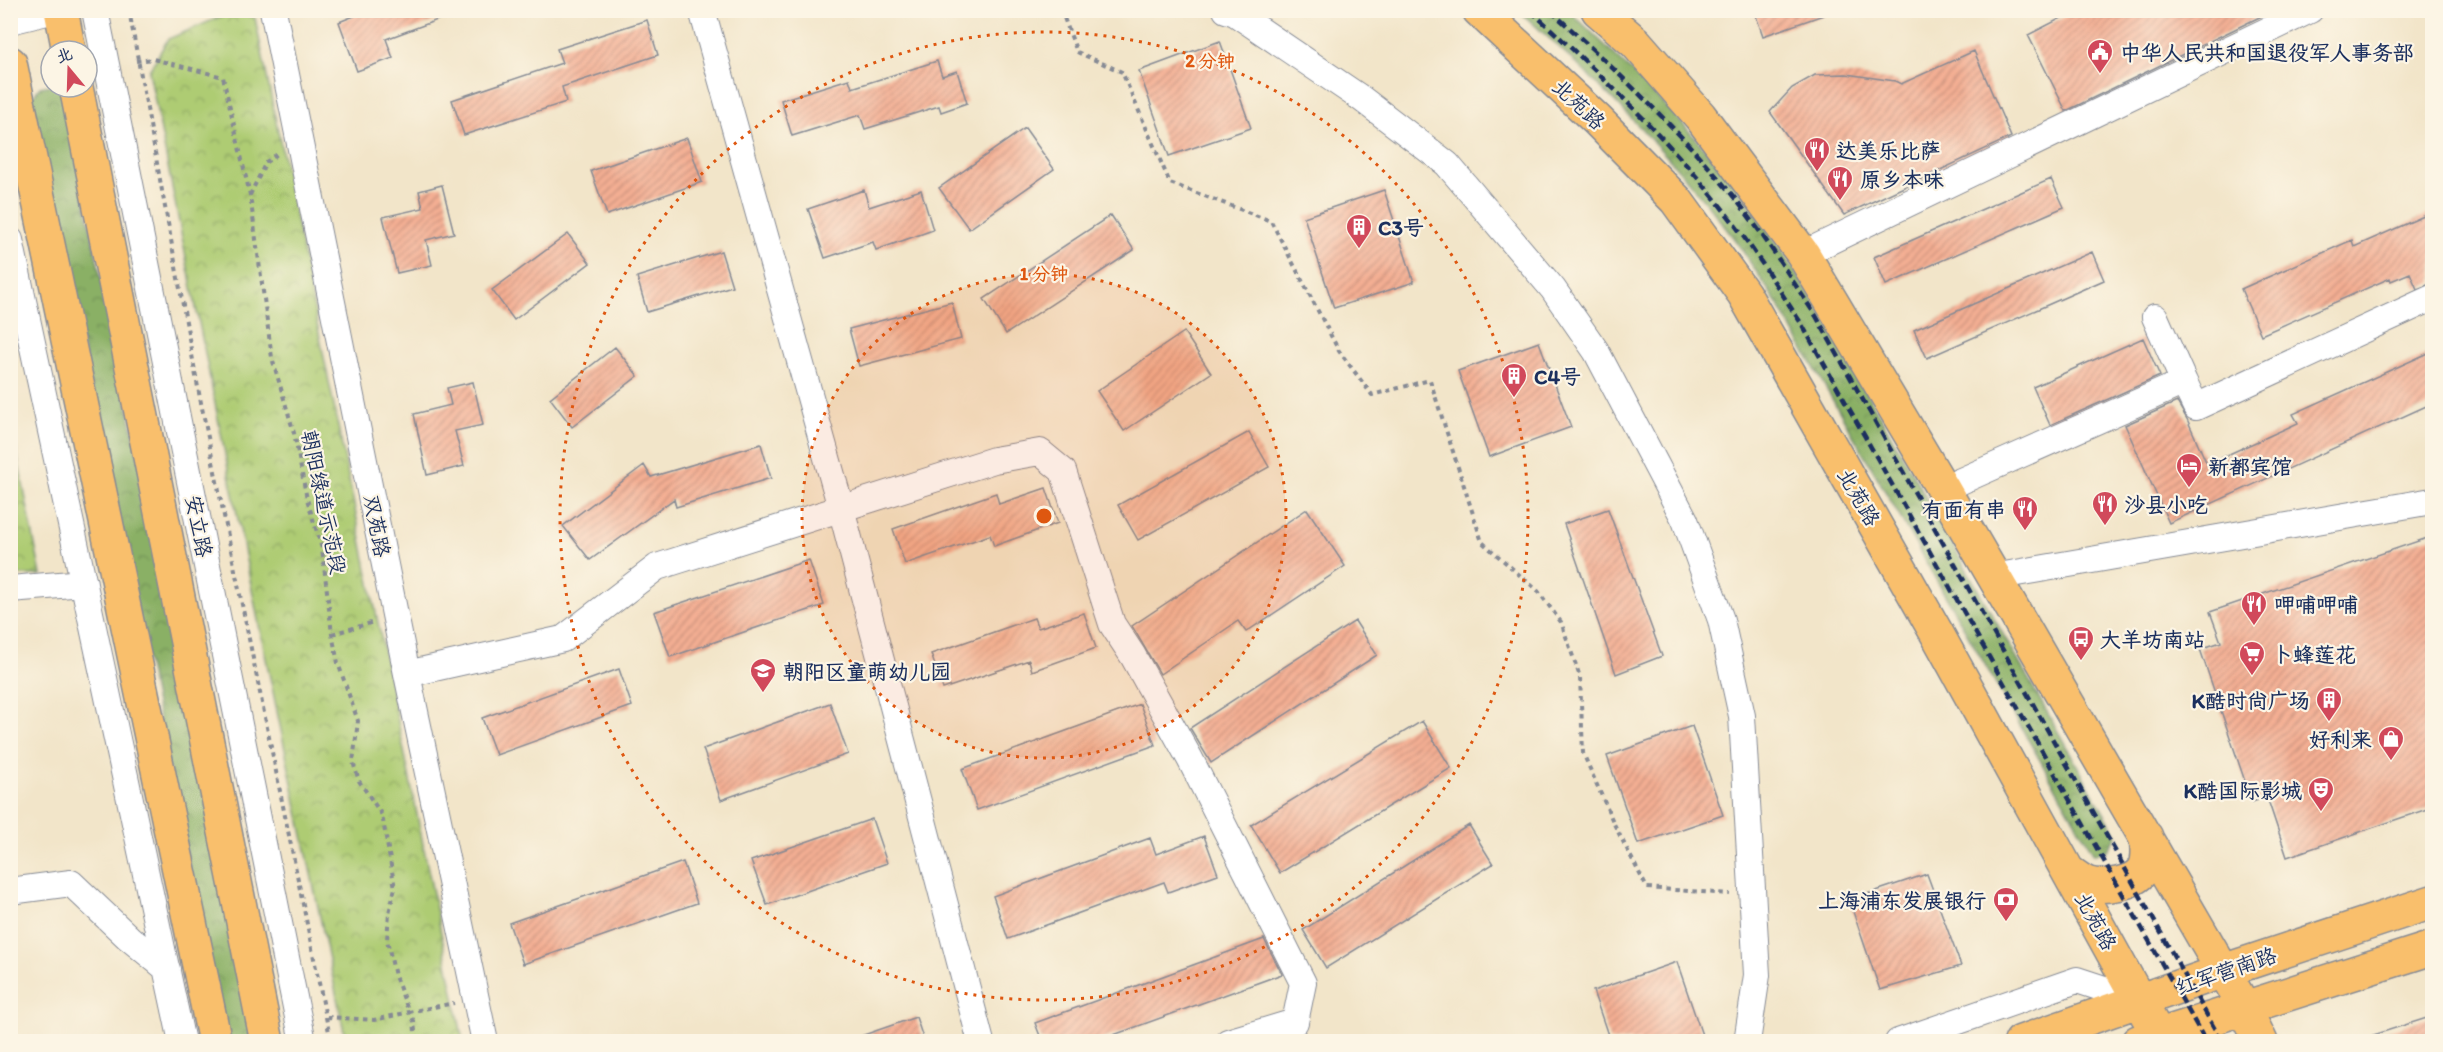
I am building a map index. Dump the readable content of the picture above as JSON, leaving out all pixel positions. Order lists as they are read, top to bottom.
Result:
{
  "streets": {
    "main road": ["北苑路", "安立路", "红军营南路"],
    "street": ["双苑路"],
    "path": ["朝阳绿道示范段"]
  },
  "crossings": [
    ["北苑路", "红军营南路"]
  ],
  "places": {
    "public building": ["中华人民共和国退役军人事务部"],
    "restaurant": [
      "达美乐比萨",
      "原乡本味",
      "沙县小吃",
      "有面有串",
      "呷哺呷哺"
    ],
    "building": ["C3号", "C4号", "K酷时尚广场"],
    "hotel": ["新都宾馆"],
    "bus stop": ["大羊坊南站"],
    "supermarket": ["卜蜂莲花"],
    "school or university": ["朝阳区童萌幼儿园"],
    "shop": ["好利来"],
    "theatre": ["K酷国际影城"],
    "bank": ["上海浦东发展银行"]
  },
  "north": "top",
  "rings": ["2 分钟", "1 分钟"]
}
